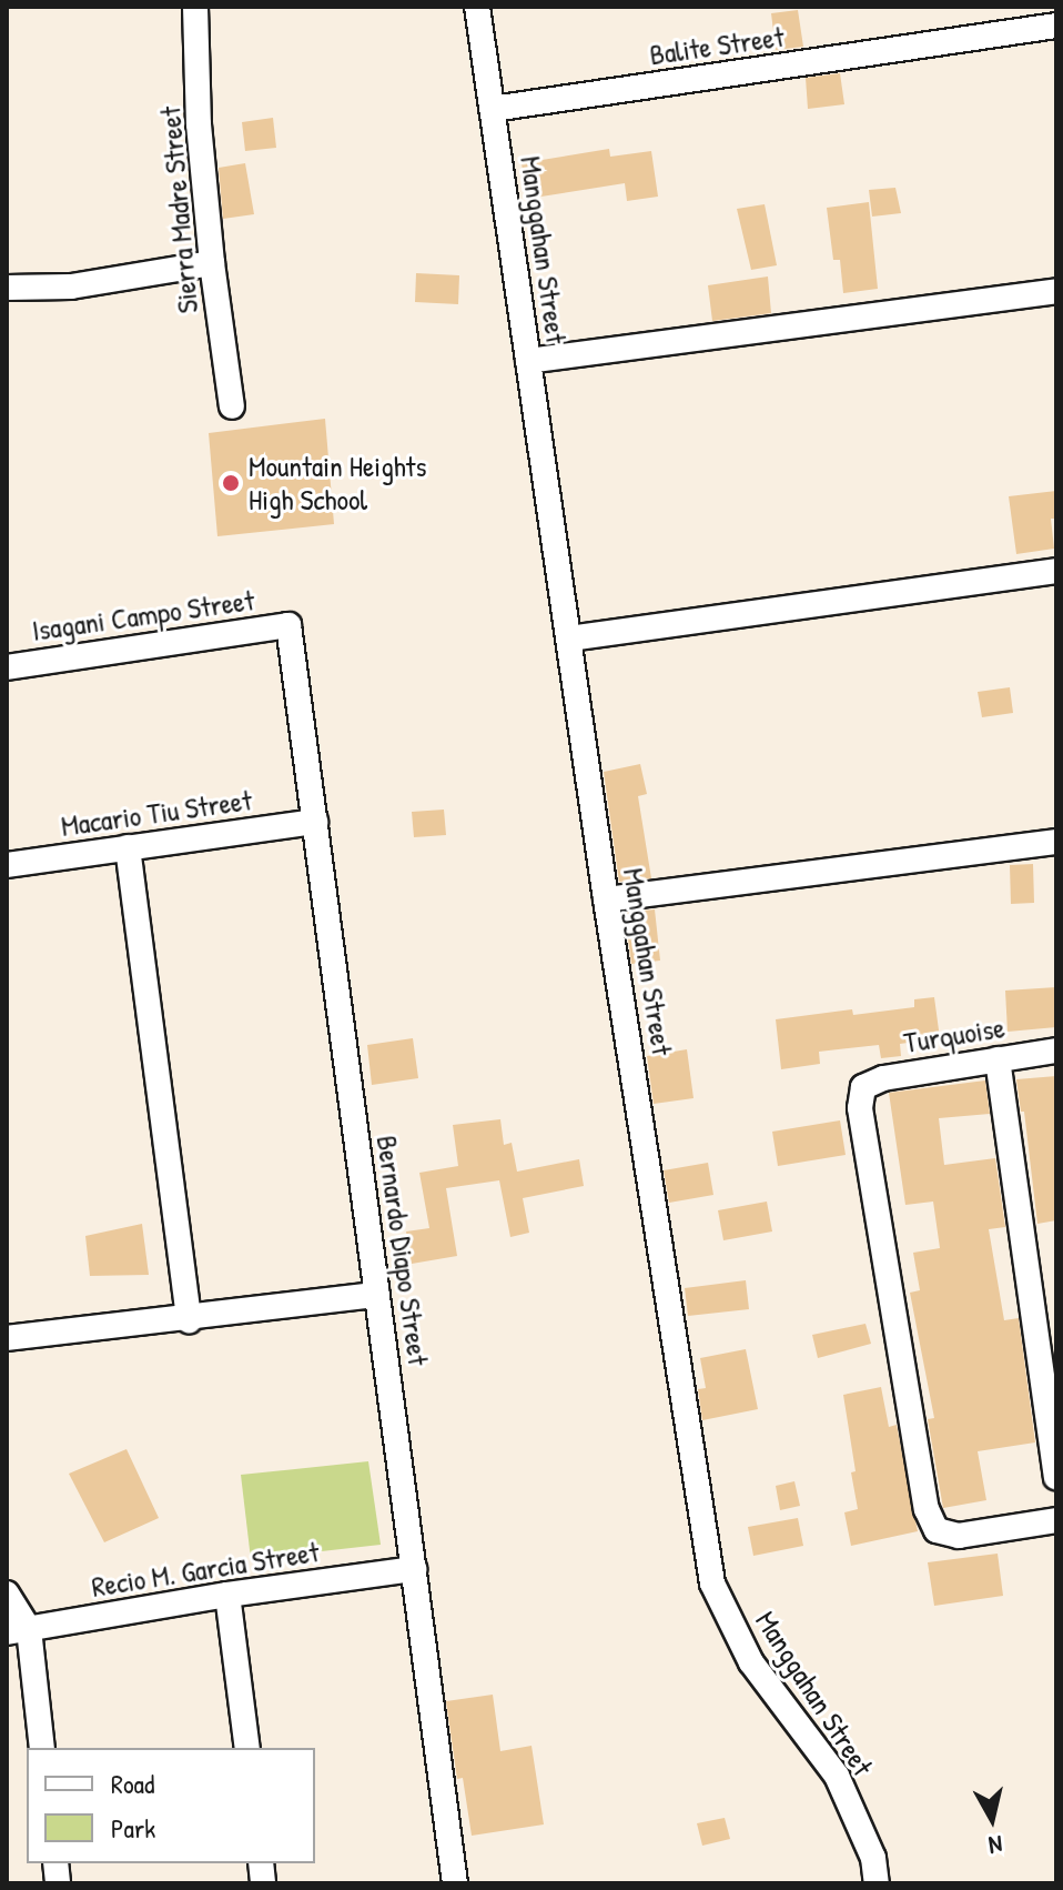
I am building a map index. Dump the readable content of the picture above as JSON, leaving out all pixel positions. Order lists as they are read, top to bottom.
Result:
{
  "streets": {
    "street": [
      "Balite Street",
      "Sierra Madre Street",
      "Manggahan Street",
      "Isagani Campo Street",
      "Macario Tiu Street",
      "Turquoise",
      "Bernardo Diapo Street",
      "Recio M. Garcia Street"
    ]
  },
  "crossings": [
    ["Balite Street", "Manggahan Street"],
    ["Isagani Campo Street", "Bernardo Diapo Street"],
    ["Macario Tiu Street", "Bernardo Diapo Street"],
    ["Bernardo Diapo Street", "Recio M. Garcia Street"]
  ],
  "places": ["Mountain Heights High School"],
  "legend": ["Road", "Park"],
  "north": "bottom"
}
